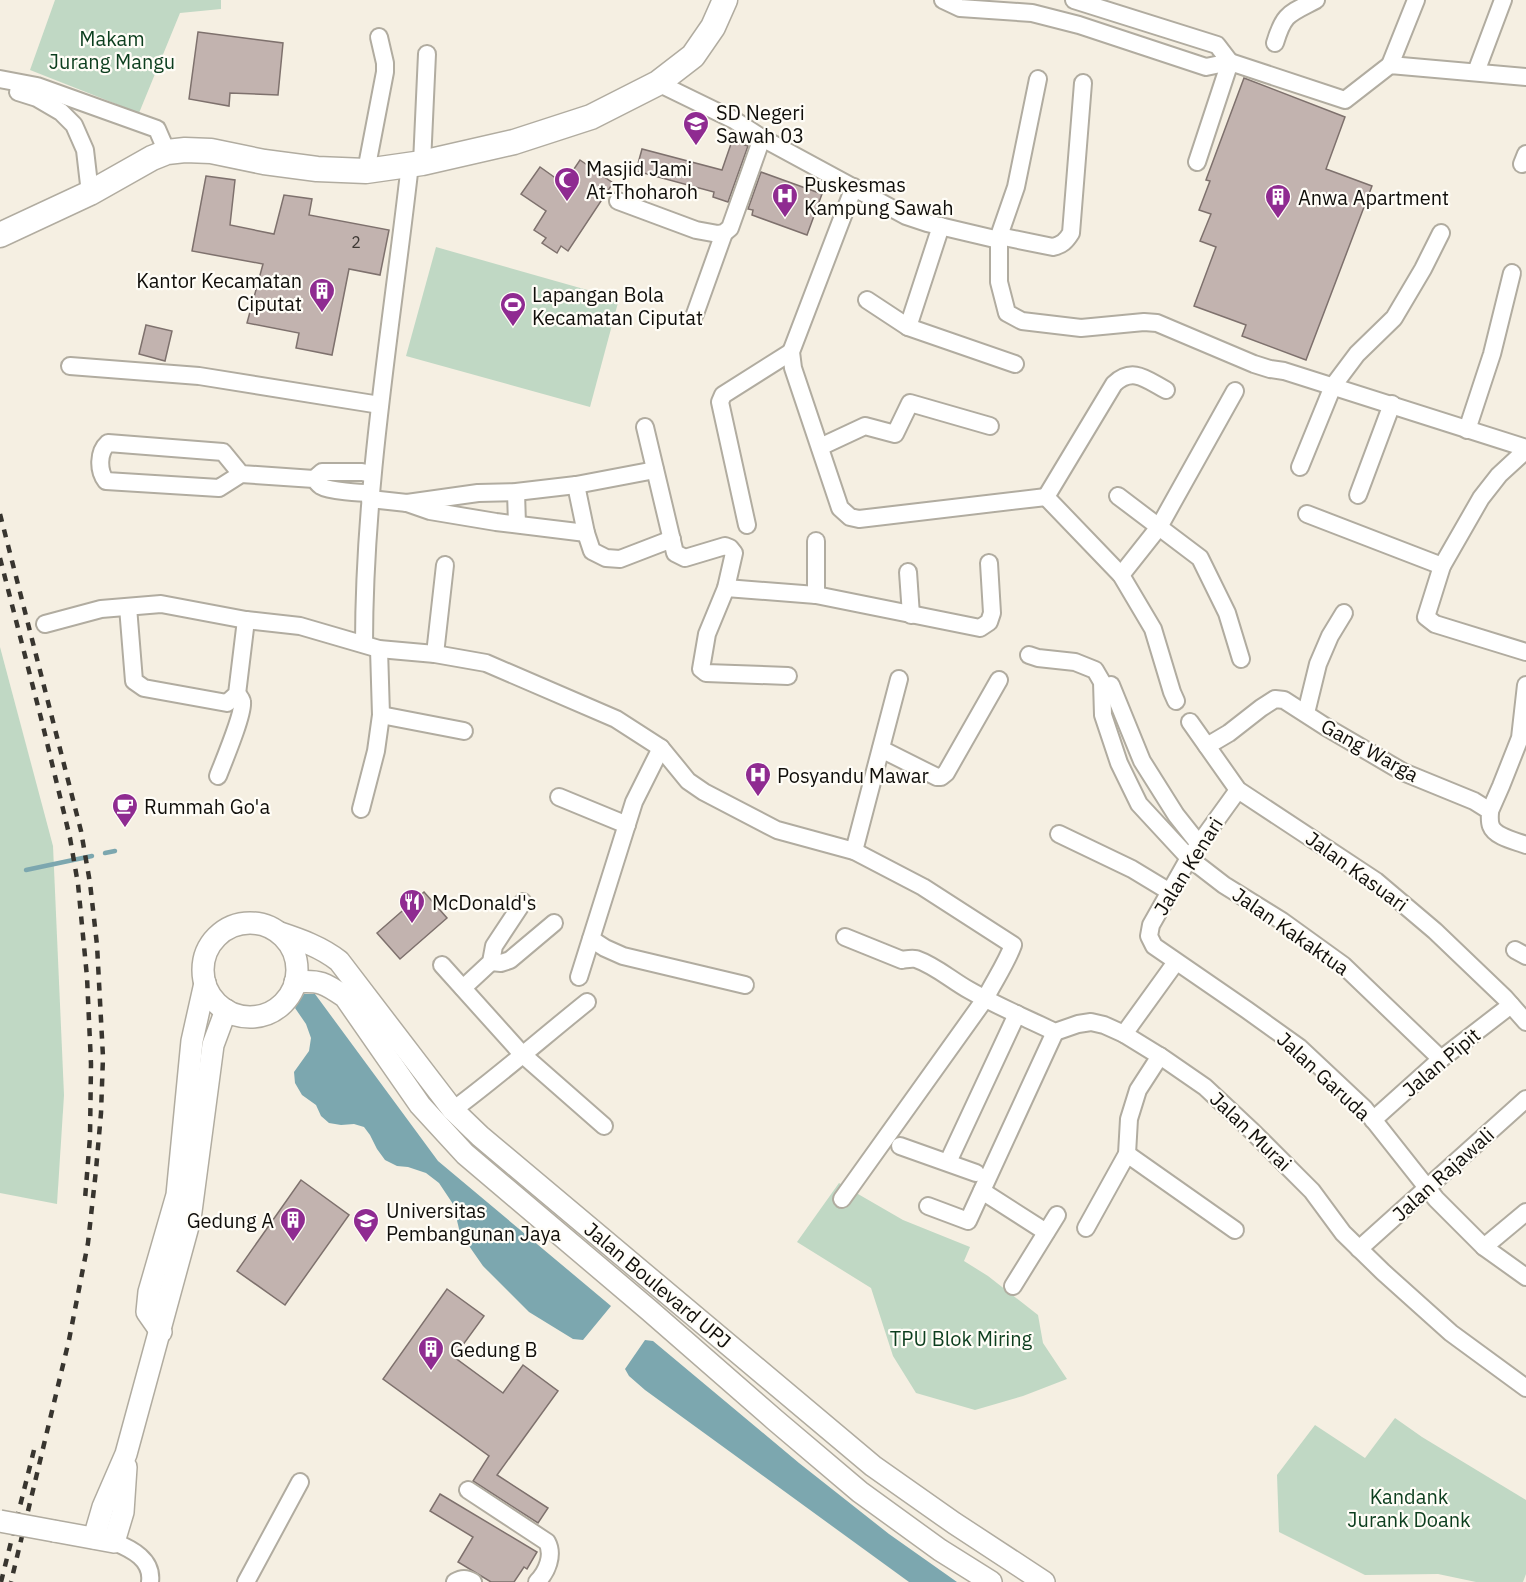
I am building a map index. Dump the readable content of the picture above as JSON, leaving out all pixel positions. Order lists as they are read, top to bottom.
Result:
{
  "streets": {
    "street": [
      "Gang Warga",
      "Jalan Kenari",
      "Jalan Kasuari",
      "Jalan Kakaktua",
      "Jalan Pipit",
      "Jalan Garuda",
      "Jalan Murai",
      "Jalan Rajawali",
      "Jalan Boulevard UPJ"
    ]
  },
  "crossings": [
    ["Gang Warga", "Jalan Kasuari"],
    ["Jalan Kenari", "Jalan Kasuari"],
    ["Jalan Kenari", "Jalan Kakaktua"],
    ["Jalan Kenari", "Jalan Garuda"],
    ["Jalan Kasuari", "Jalan Pipit"],
    ["Jalan Kakaktua", "Jalan Pipit"],
    ["Jalan Pipit", "Jalan Garuda"],
    ["Jalan Garuda", "Jalan Rajawali"],
    ["Jalan Murai", "Jalan Rajawali"]
  ],
  "parks": ["Makam Jurang Mangu", "TPU Blok Miring", "Kandank Jurank Doank"],
  "places": {
    "school or university": ["SD Negeri Sawah 03", "Universitas Pembangunan Jaya"],
    "mosque": ["Masjid Jami At-Thoharoh"],
    "hospital": ["Puskesmas Kampung Sawah", "Posyandu Mawar"],
    "building": [
      "Anwa Apartment",
      "Kantor Kecamatan Ciputat",
      "Gedung A",
      "Gedung B"
    ],
    "sports": ["Lapangan Bola Kecamatan Ciputat"],
    "cafe": ["Rummah Go'a"],
    "restaurant": ["McDonald's"]
  },
  "house_numbers": ["2"]
}
